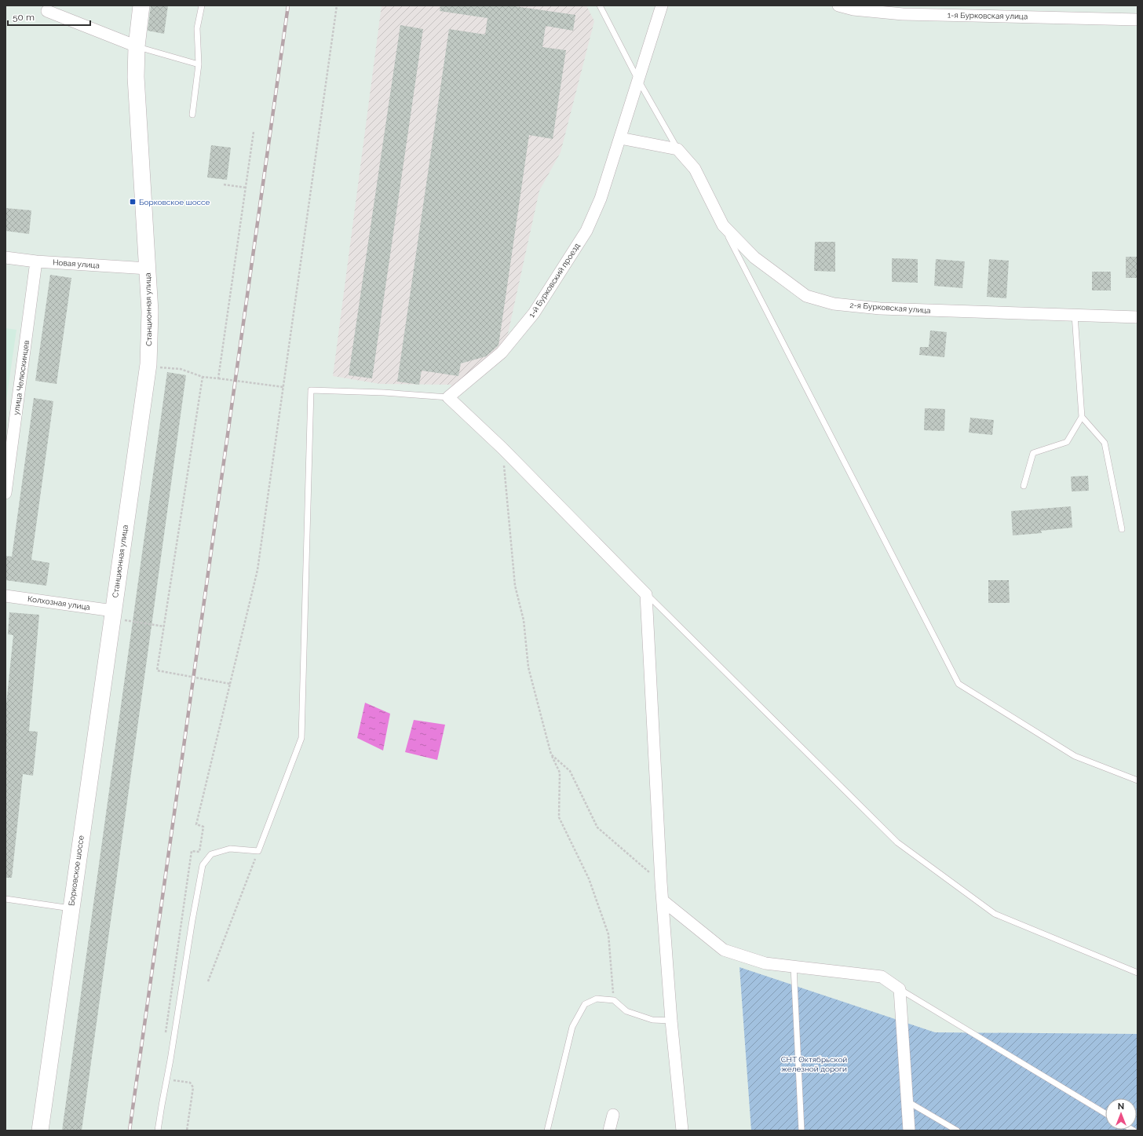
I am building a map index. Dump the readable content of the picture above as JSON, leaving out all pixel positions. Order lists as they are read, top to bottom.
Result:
{
  "streets": {
    "main road": ["Станционная улица", "Борковское шоссе"],
    "street": [
      "1-я Бурковская улица",
      "Новая улица",
      "1-й Бурковский проезд",
      "2-я Бурковская улица",
      "улица Челюскинцев",
      "Колхозная улица"
    ]
  },
  "crossings": [
    ["Новая улица", "Станционная улица"],
    ["Новая улица", "улица Челюскинцев"],
    ["Станционная улица", "Колхозная улица"],
    ["Станционная улица", "Борковское шоссе"],
    ["Колхозная улица", "Борковское шоссе"]
  ],
  "parks": ["СНТ Октябрьской железной дороги"],
  "places": {
    "transit": ["Борковское шоссе"]
  },
  "scale_bar": "50 m",
  "north": "top"
}
